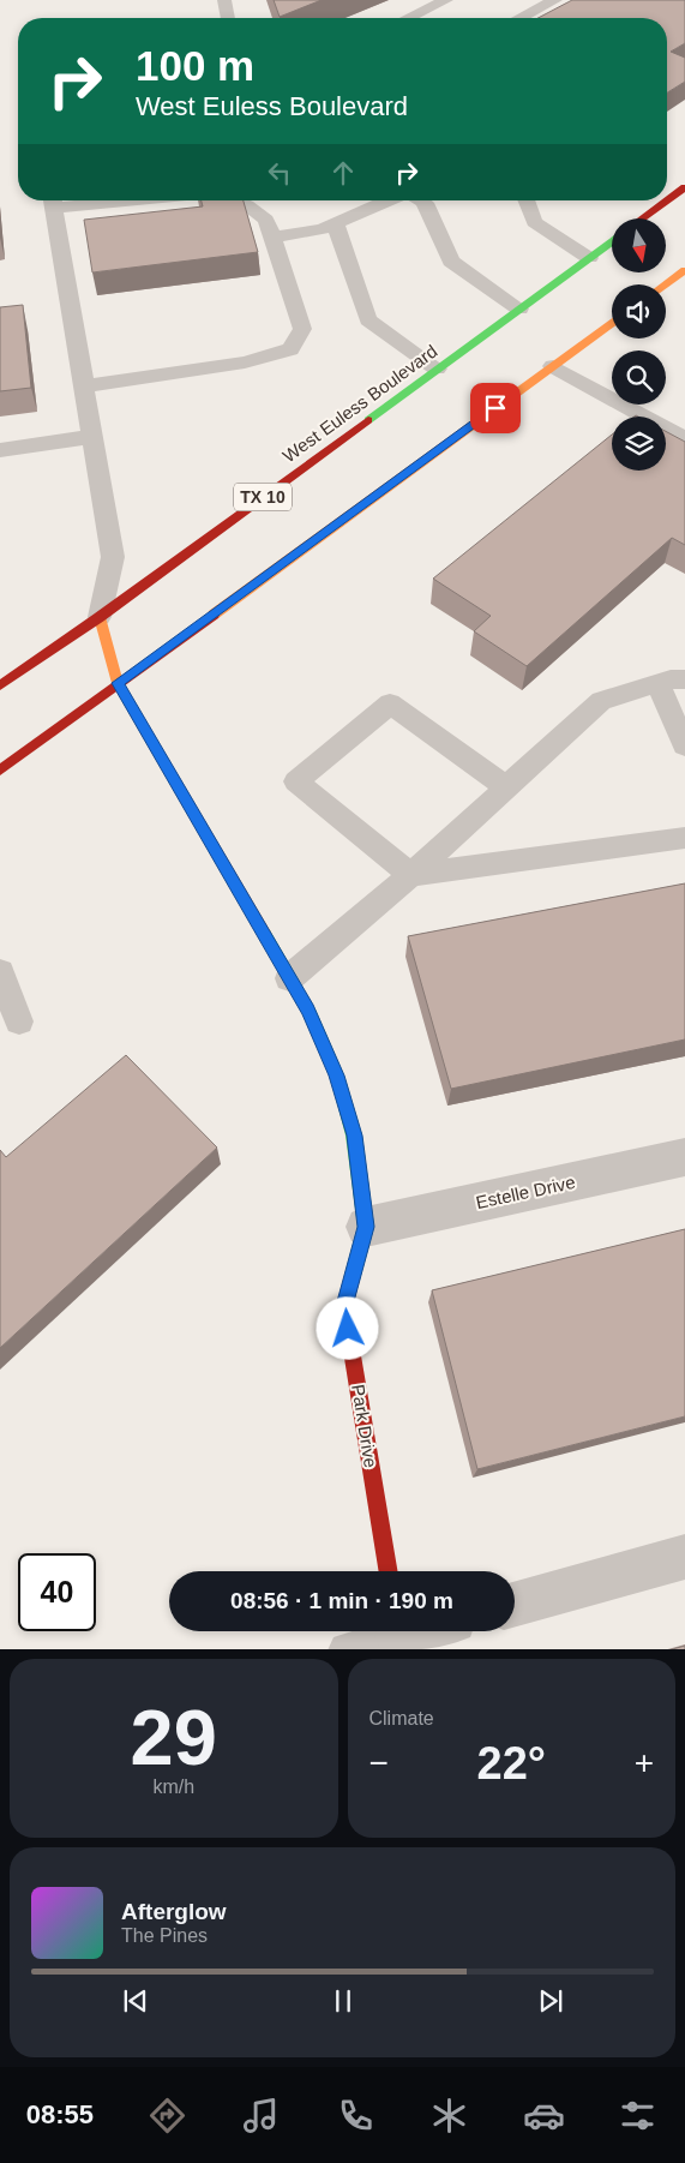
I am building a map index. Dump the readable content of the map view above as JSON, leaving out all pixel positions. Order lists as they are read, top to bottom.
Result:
{
  "streets": {
    "main road": ["West Euless Boulevard", "TX 10", "Park Drive"],
    "street": ["Estelle Drive"]
  },
  "crossings": [
    ["West Euless Boulevard", "Park Drive"],
    ["Estelle Drive", "Park Drive"]
  ],
  "north": "bottom",
  "page": {
    "turn": ["100 m", "West Euless Boulevard"],
    "limit": "40",
    "trip": "08:56 · 1 min · 190 m",
    "tile": [
      ["29", "km/h"],
      "Climate"
    ],
    "heat": ["−", "22°", "+"],
    "song": ["Afterglow", "The Pines"],
    "tabs": "08:55"
  }
}
